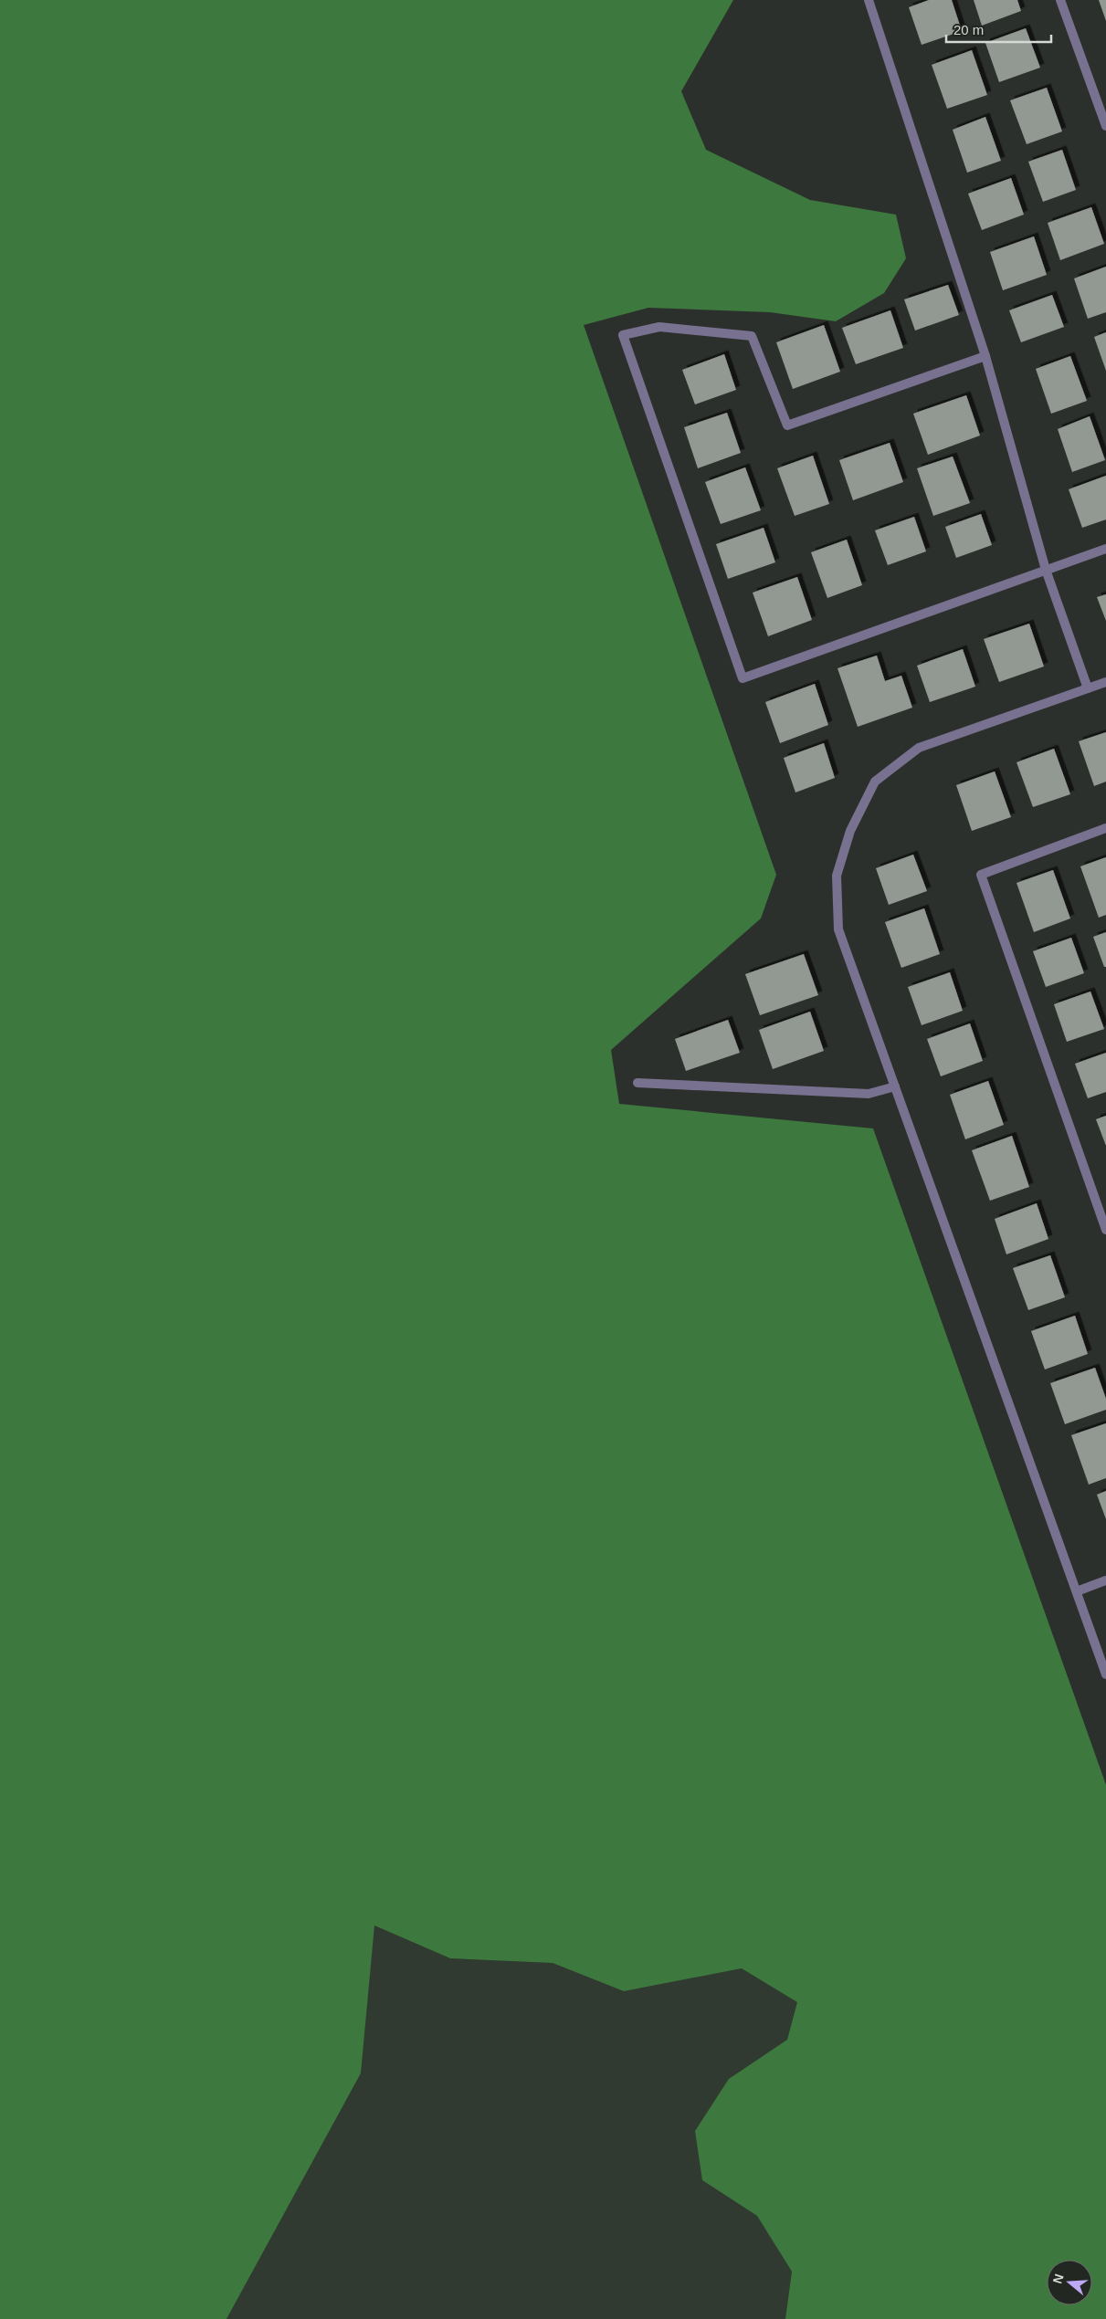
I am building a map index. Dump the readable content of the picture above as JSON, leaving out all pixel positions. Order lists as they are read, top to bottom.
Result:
{
  "scale_bar": "20 m",
  "north": "left"
}
